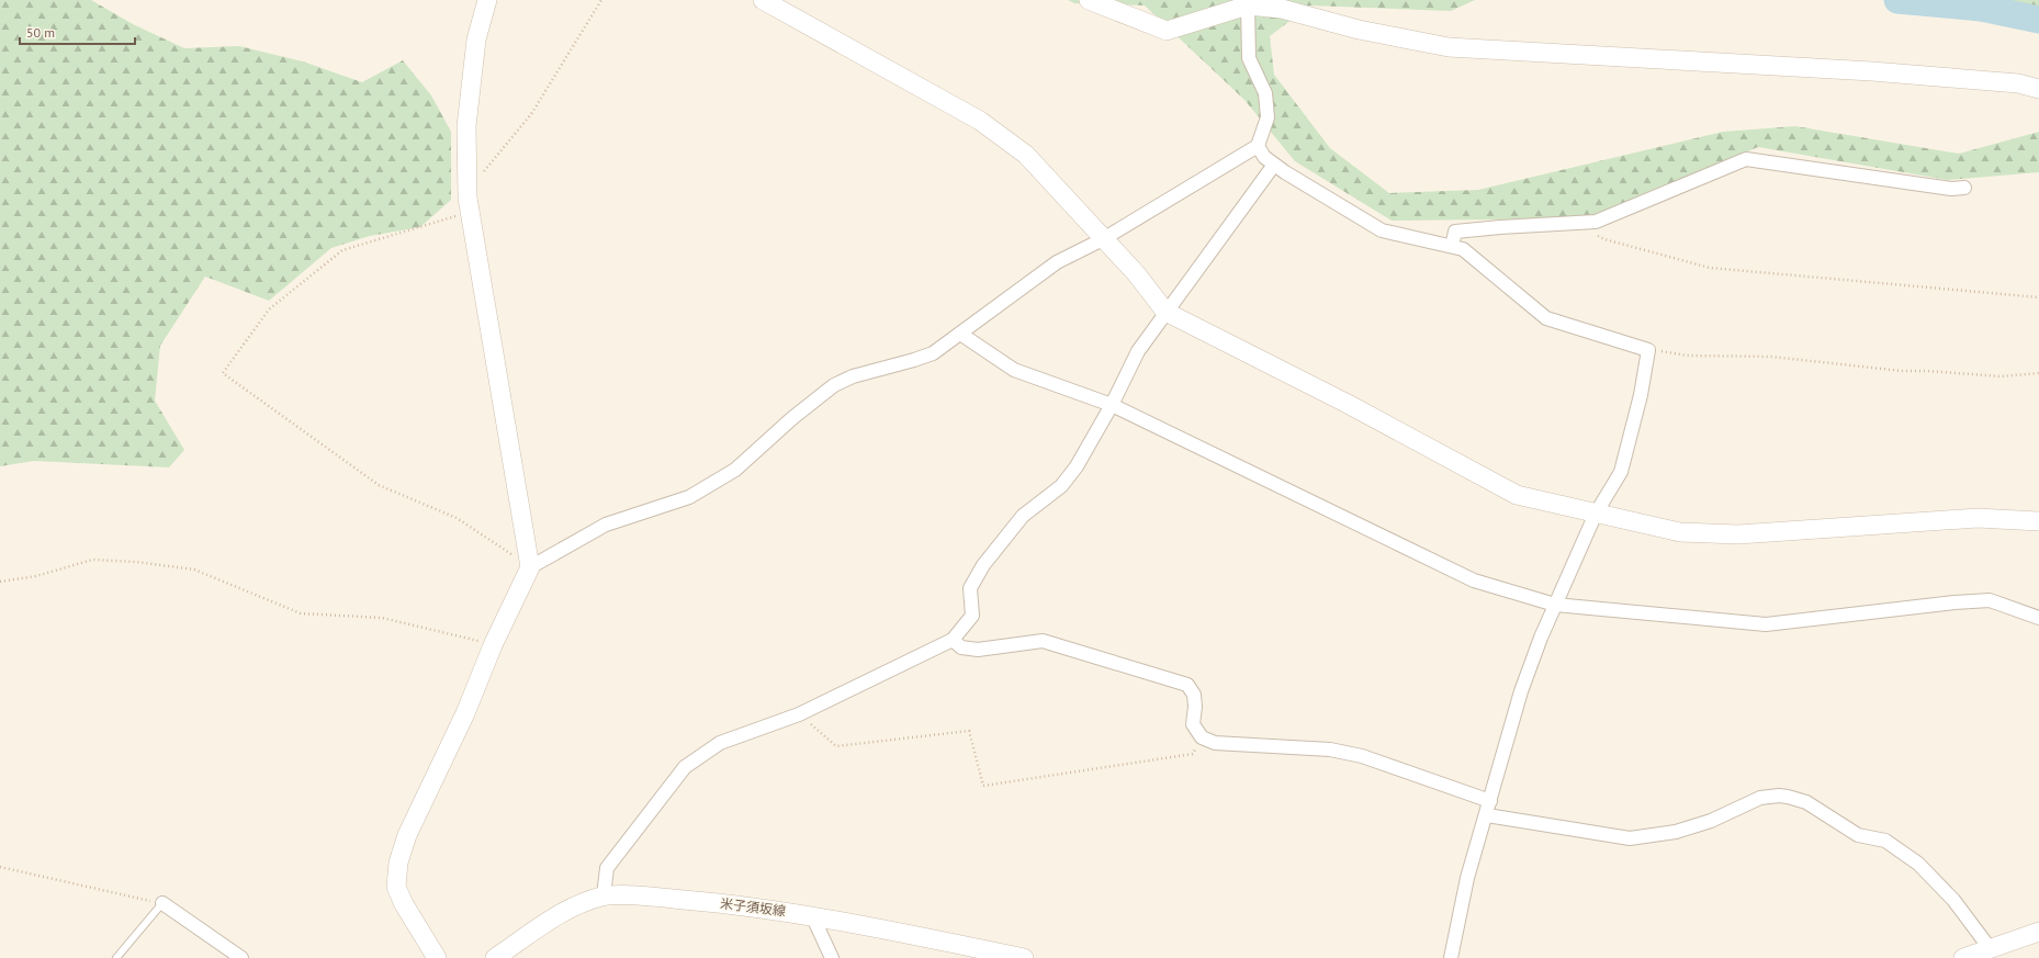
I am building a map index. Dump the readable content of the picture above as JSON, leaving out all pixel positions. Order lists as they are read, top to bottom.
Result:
{
  "streets": {
    "street": ["米子須坂線"]
  },
  "scale_bar": "50 m"
}
